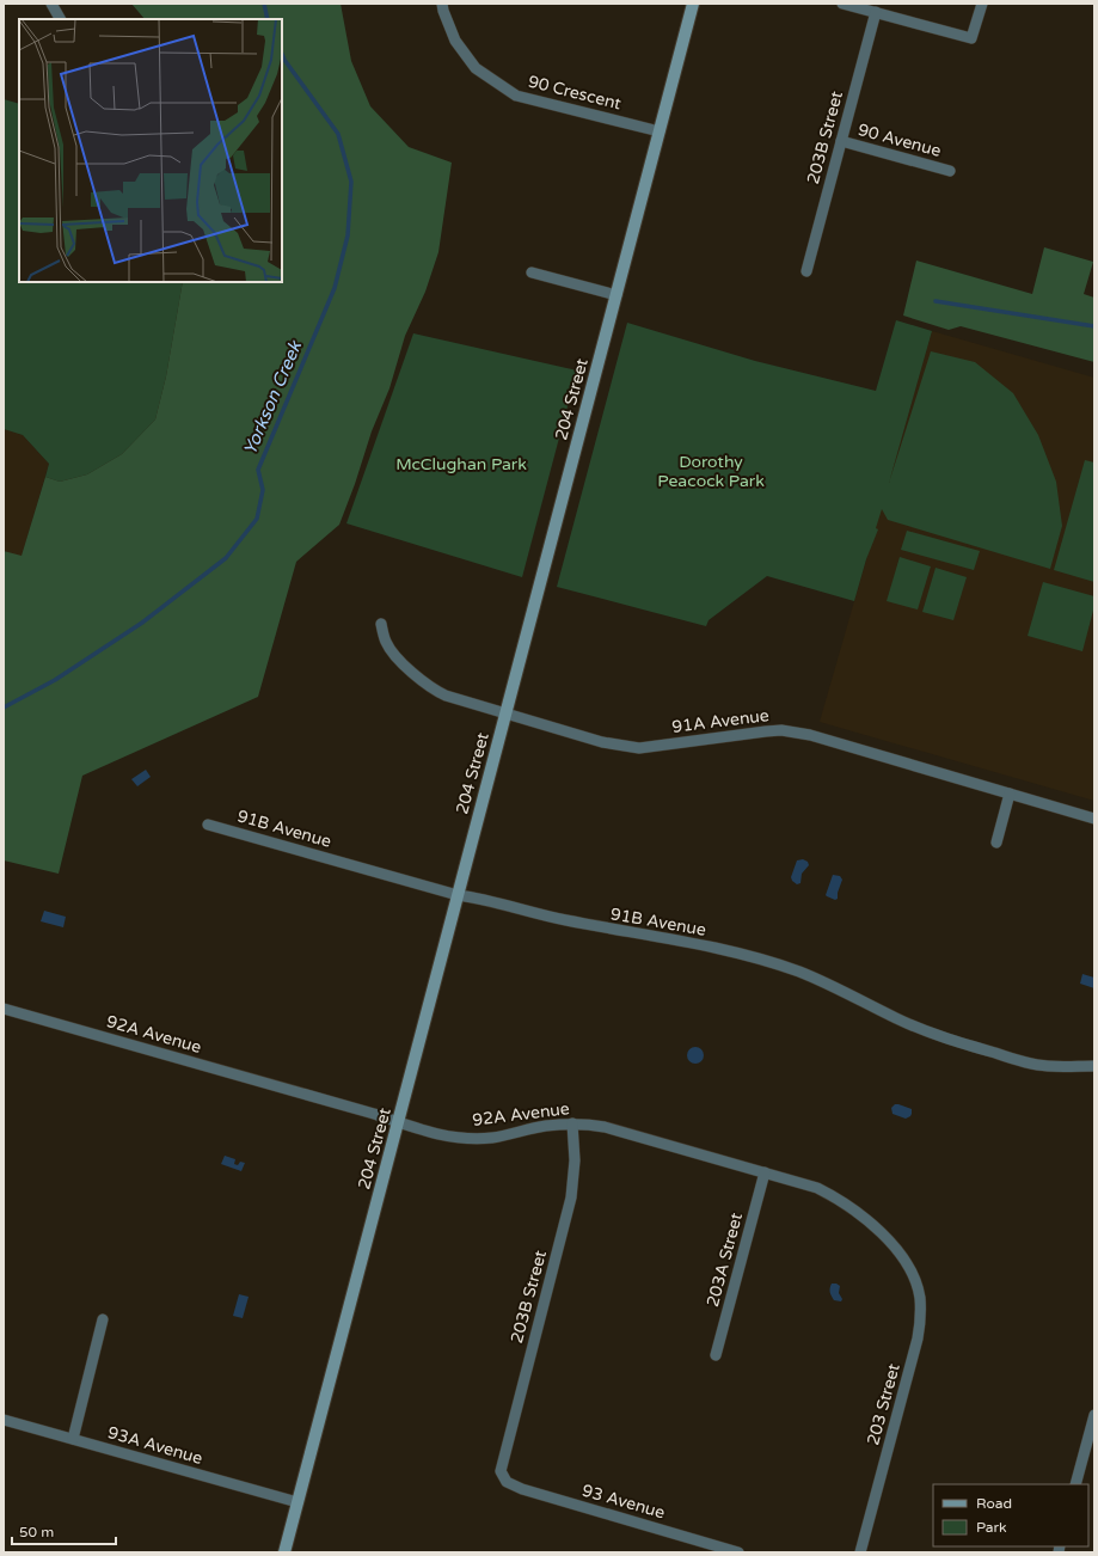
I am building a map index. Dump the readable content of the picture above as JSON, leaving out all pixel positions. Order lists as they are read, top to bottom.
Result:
{
  "streets": {
    "street": [
      "90 Crescent",
      "203B Street",
      "90 Avenue",
      "204 Street",
      "91A Avenue",
      "91B Avenue",
      "92A Avenue",
      "203A Street",
      "203 Street",
      "93A Avenue",
      "93 Avenue"
    ]
  },
  "crossings": [
    ["90 Crescent", "204 Street"],
    ["203B Street", "90 Avenue"],
    ["203B Street", "92A Avenue"],
    ["203B Street", "93 Avenue"],
    ["204 Street", "91A Avenue"],
    ["204 Street", "91B Avenue"],
    ["204 Street", "92A Avenue"],
    ["204 Street", "93A Avenue"],
    ["92A Avenue", "203A Street"],
    ["92A Avenue", "203 Street"]
  ],
  "water": ["Yorkson Creek"],
  "parks": ["Dorothy Peacock Park", "McClughan Park"],
  "legend": ["Road", "Park"],
  "scale_bar": "50 m"
}
